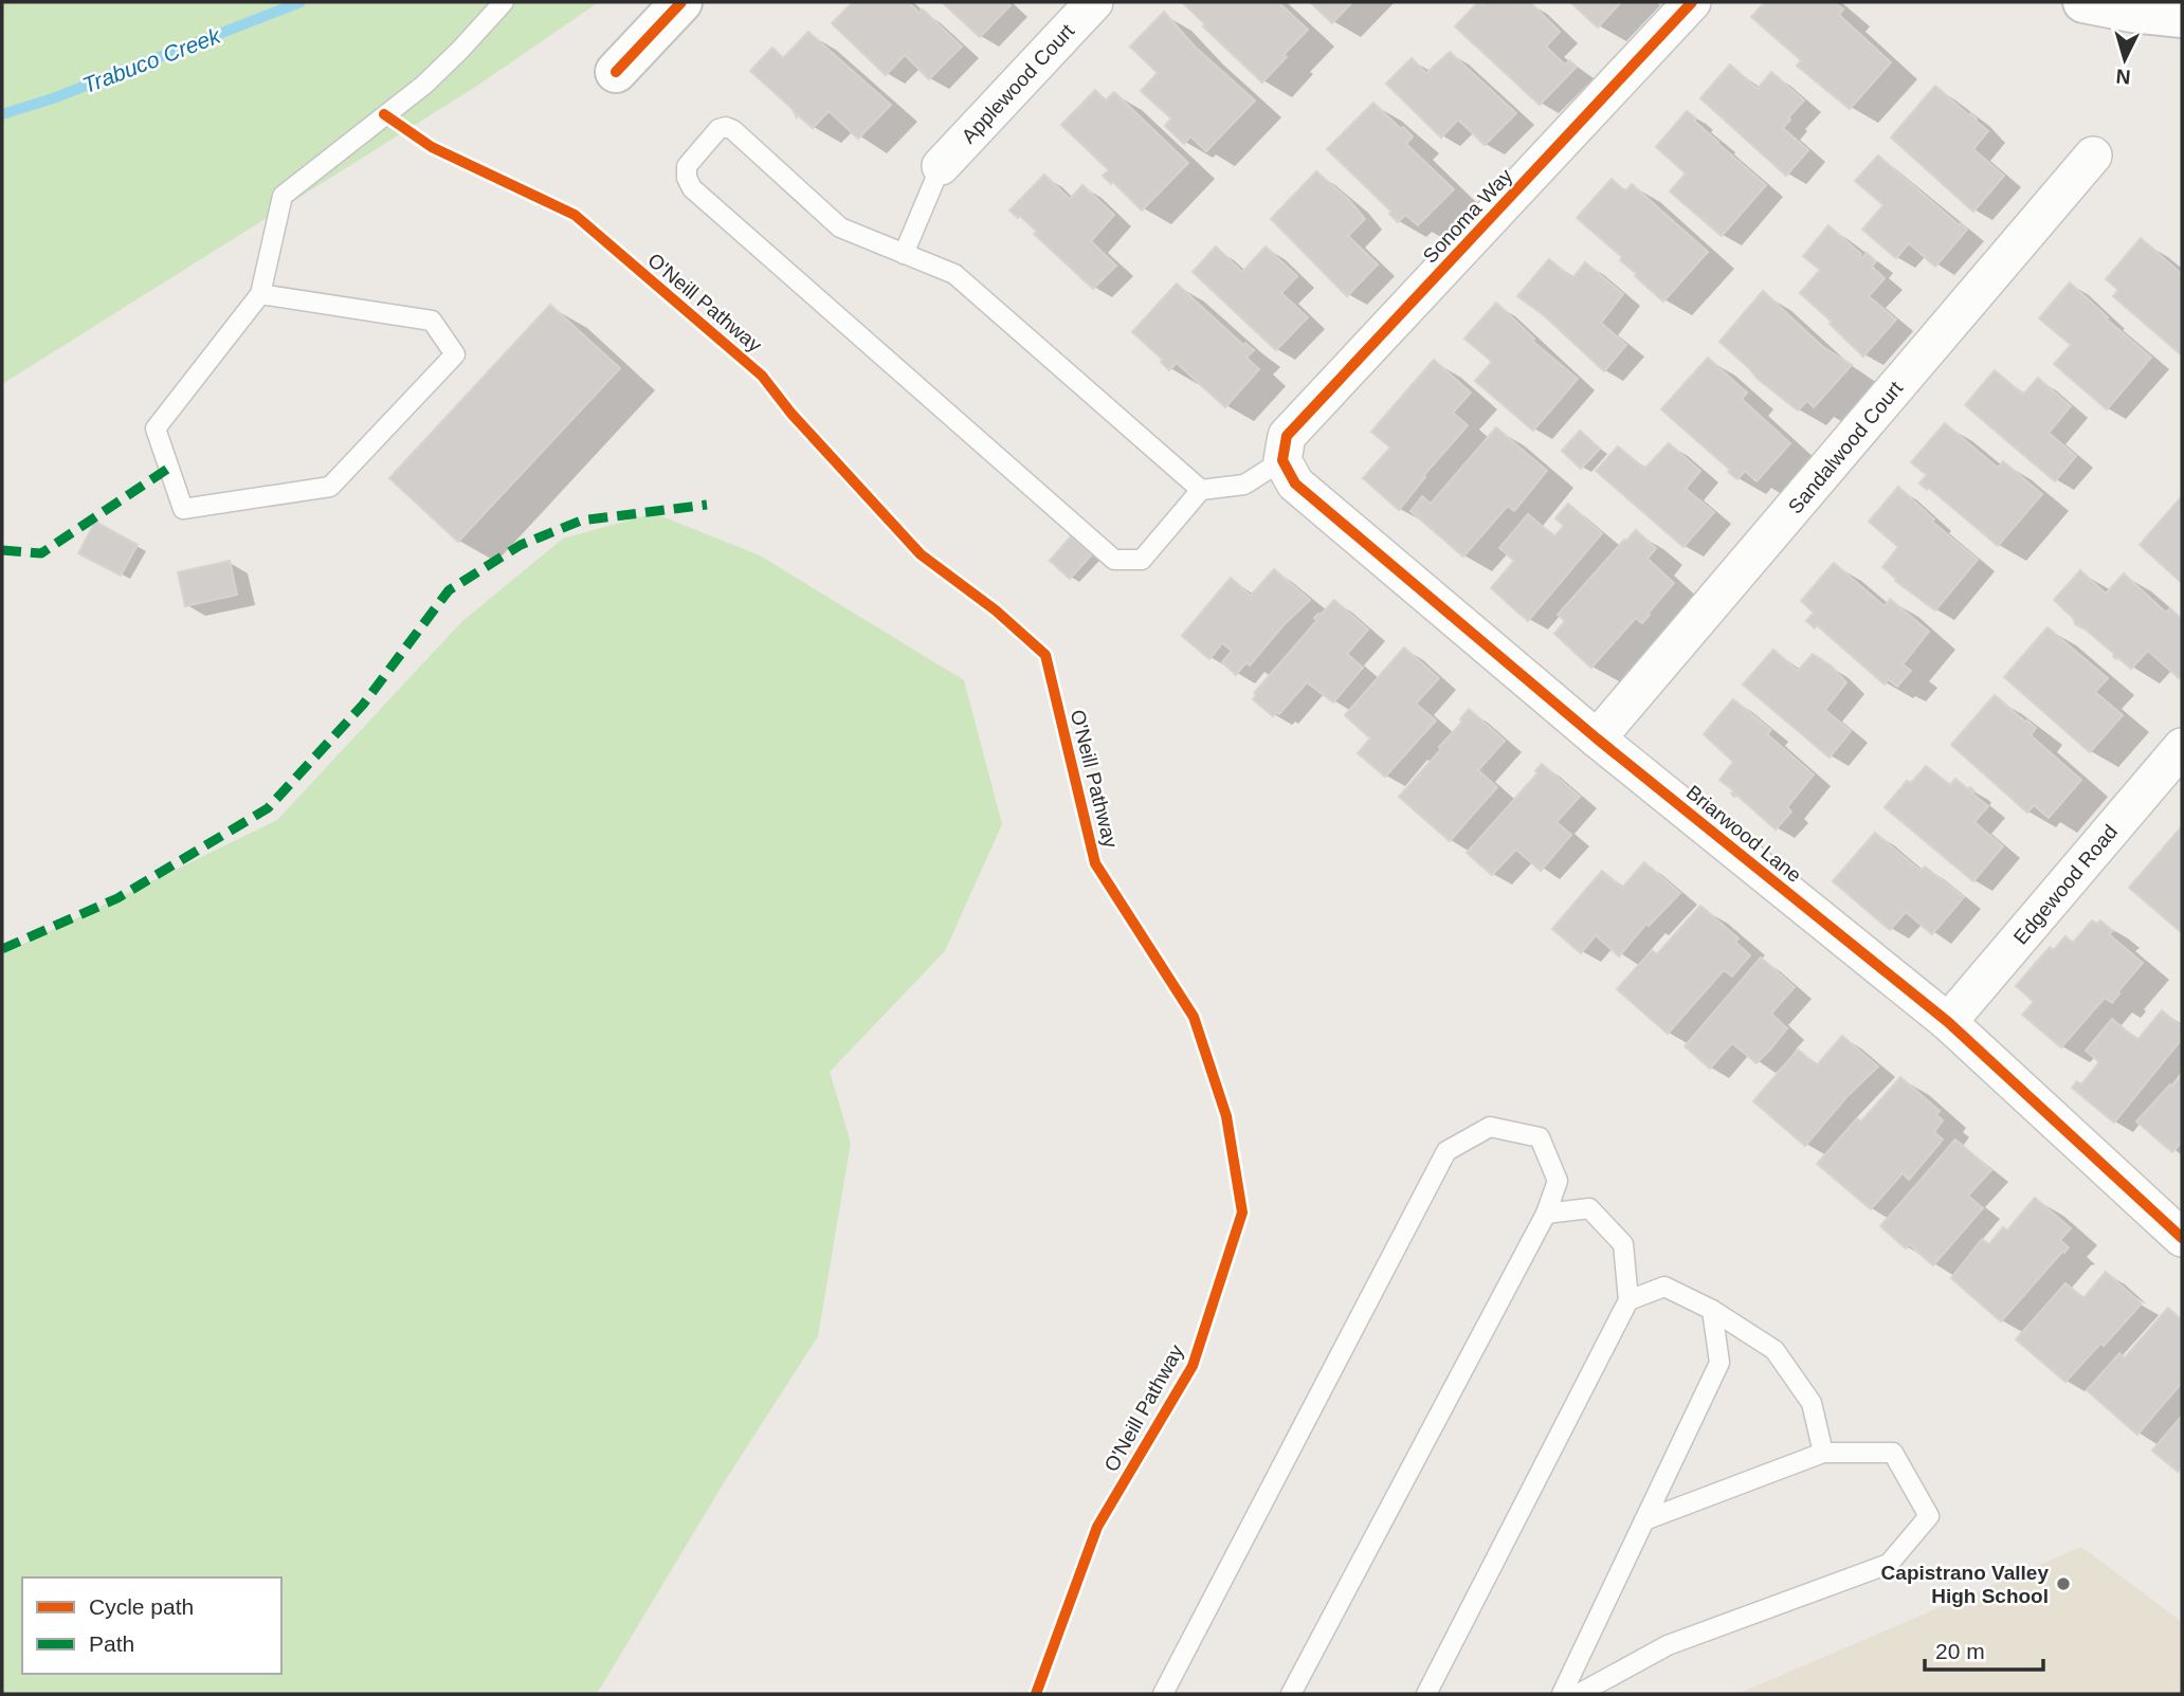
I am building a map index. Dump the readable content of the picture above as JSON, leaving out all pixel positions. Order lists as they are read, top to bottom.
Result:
{
  "streets": {
    "street": [
      "Applewood Court",
      "Sonoma Way",
      "Sandalwood Court",
      "Briarwood Lane",
      "Edgewood Road"
    ],
    "cycle path": ["O'Neill Pathway"]
  },
  "crossings": [
    ["Sonoma Way", "Briarwood Lane"],
    ["Sandalwood Court", "Briarwood Lane"],
    ["Briarwood Lane", "Edgewood Road"]
  ],
  "water": ["Trabuco Creek"],
  "places": ["Capistrano Valley High School"],
  "legend": ["Cycle path", "Path"],
  "scale_bar": "20 m",
  "north": "bottom"
}
